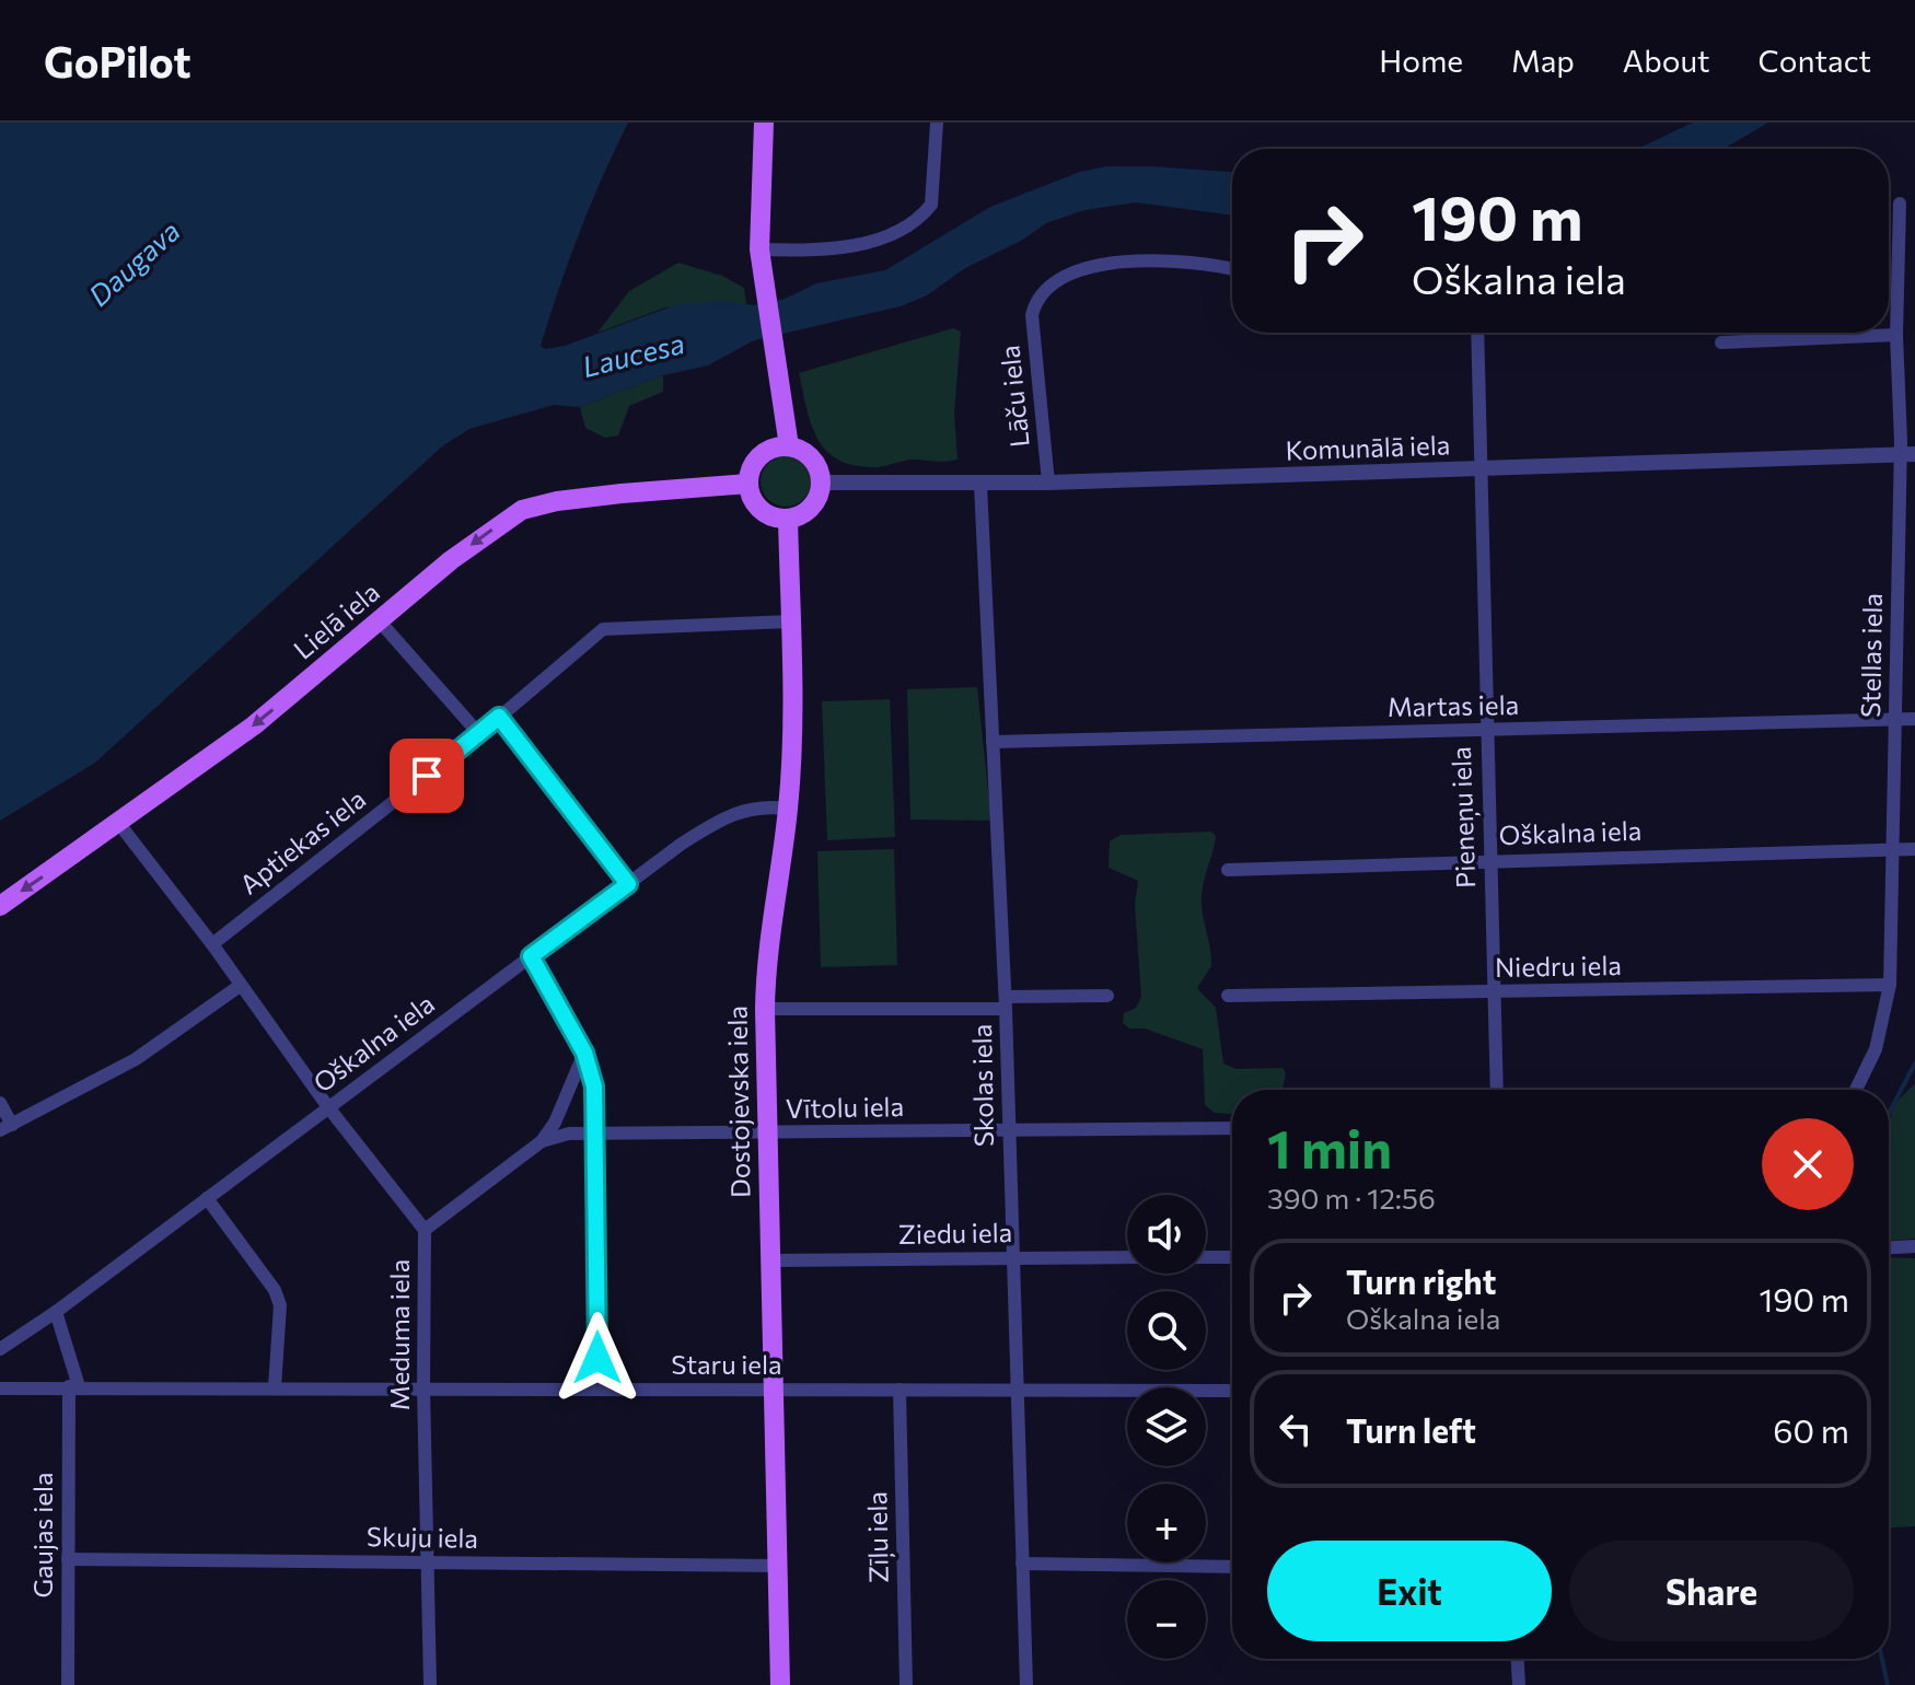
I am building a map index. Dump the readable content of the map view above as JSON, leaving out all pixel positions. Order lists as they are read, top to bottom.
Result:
{
  "streets": {
    "main road": ["Lielā iela", "Dostojevska iela"],
    "street": [
      "Lāču iela",
      "Komunālā iela",
      "Stellas iela",
      "Martas iela",
      "Pieneņu iela",
      "Oškalna iela",
      "Aptiekas iela",
      "Niedru iela",
      "Skolas iela",
      "Vītolu iela",
      "Ziedu iela",
      "Meduma iela",
      "Staru iela",
      "Gaujas iela",
      "Zīļu iela",
      "Skuju iela"
    ]
  },
  "crossings": [
    ["Lāču iela", "Komunālā iela"],
    ["Komunālā iela", "Lielā iela"],
    ["Komunālā iela", "Stellas iela"],
    ["Komunālā iela", "Pieneņu iela"],
    ["Komunālā iela", "Skolas iela"],
    ["Komunālā iela", "Dostojevska iela"],
    ["Lielā iela", "Dostojevska iela"],
    ["Lielā iela", "Meduma iela"],
    ["Stellas iela", "Martas iela"],
    ["Stellas iela", "Oškalna iela"],
    ["Stellas iela", "Niedru iela"],
    ["Martas iela", "Pieneņu iela"],
    ["Martas iela", "Skolas iela"],
    ["Pieneņu iela", "Oškalna iela"],
    ["Pieneņu iela", "Niedru iela"],
    ["Oškalna iela", "Dostojevska iela"],
    ["Oškalna iela", "Meduma iela"],
    ["Oškalna iela", "Gaujas iela"],
    ["Aptiekas iela", "Dostojevska iela"],
    ["Aptiekas iela", "Meduma iela"],
    ["Skolas iela", "Vītolu iela"],
    ["Skolas iela", "Ziedu iela"],
    ["Skolas iela", "Staru iela"],
    ["Dostojevska iela", "Vītolu iela"],
    ["Dostojevska iela", "Ziedu iela"],
    ["Dostojevska iela", "Staru iela"],
    ["Dostojevska iela", "Skuju iela"],
    ["Vītolu iela", "Meduma iela"],
    ["Meduma iela", "Staru iela"],
    ["Meduma iela", "Skuju iela"],
    ["Staru iela", "Gaujas iela"],
    ["Staru iela", "Zīļu iela"],
    ["Gaujas iela", "Skuju iela"]
  ],
  "one_way": ["Lielā iela"],
  "water": ["Daugava", "Laucesa"],
  "page": {
    "header": "GoPilot",
    "nav": [
      "Home",
      "Map",
      "About",
      "Contact"
    ],
    "turn": ["190 m", "Oškalna iela"],
    "heading": ["1 min", "390 m · 12:56"],
    "map_buttons": ["+", "−"],
    "list": [
      {
        "name": "Turn right",
        "note": "Oškalna iela",
        "value": "190 m"
      },
      {
        "name": "Turn left",
        "value": "60 m"
      }
    ],
    "buttons": ["Exit", "Share"]
  }
}
